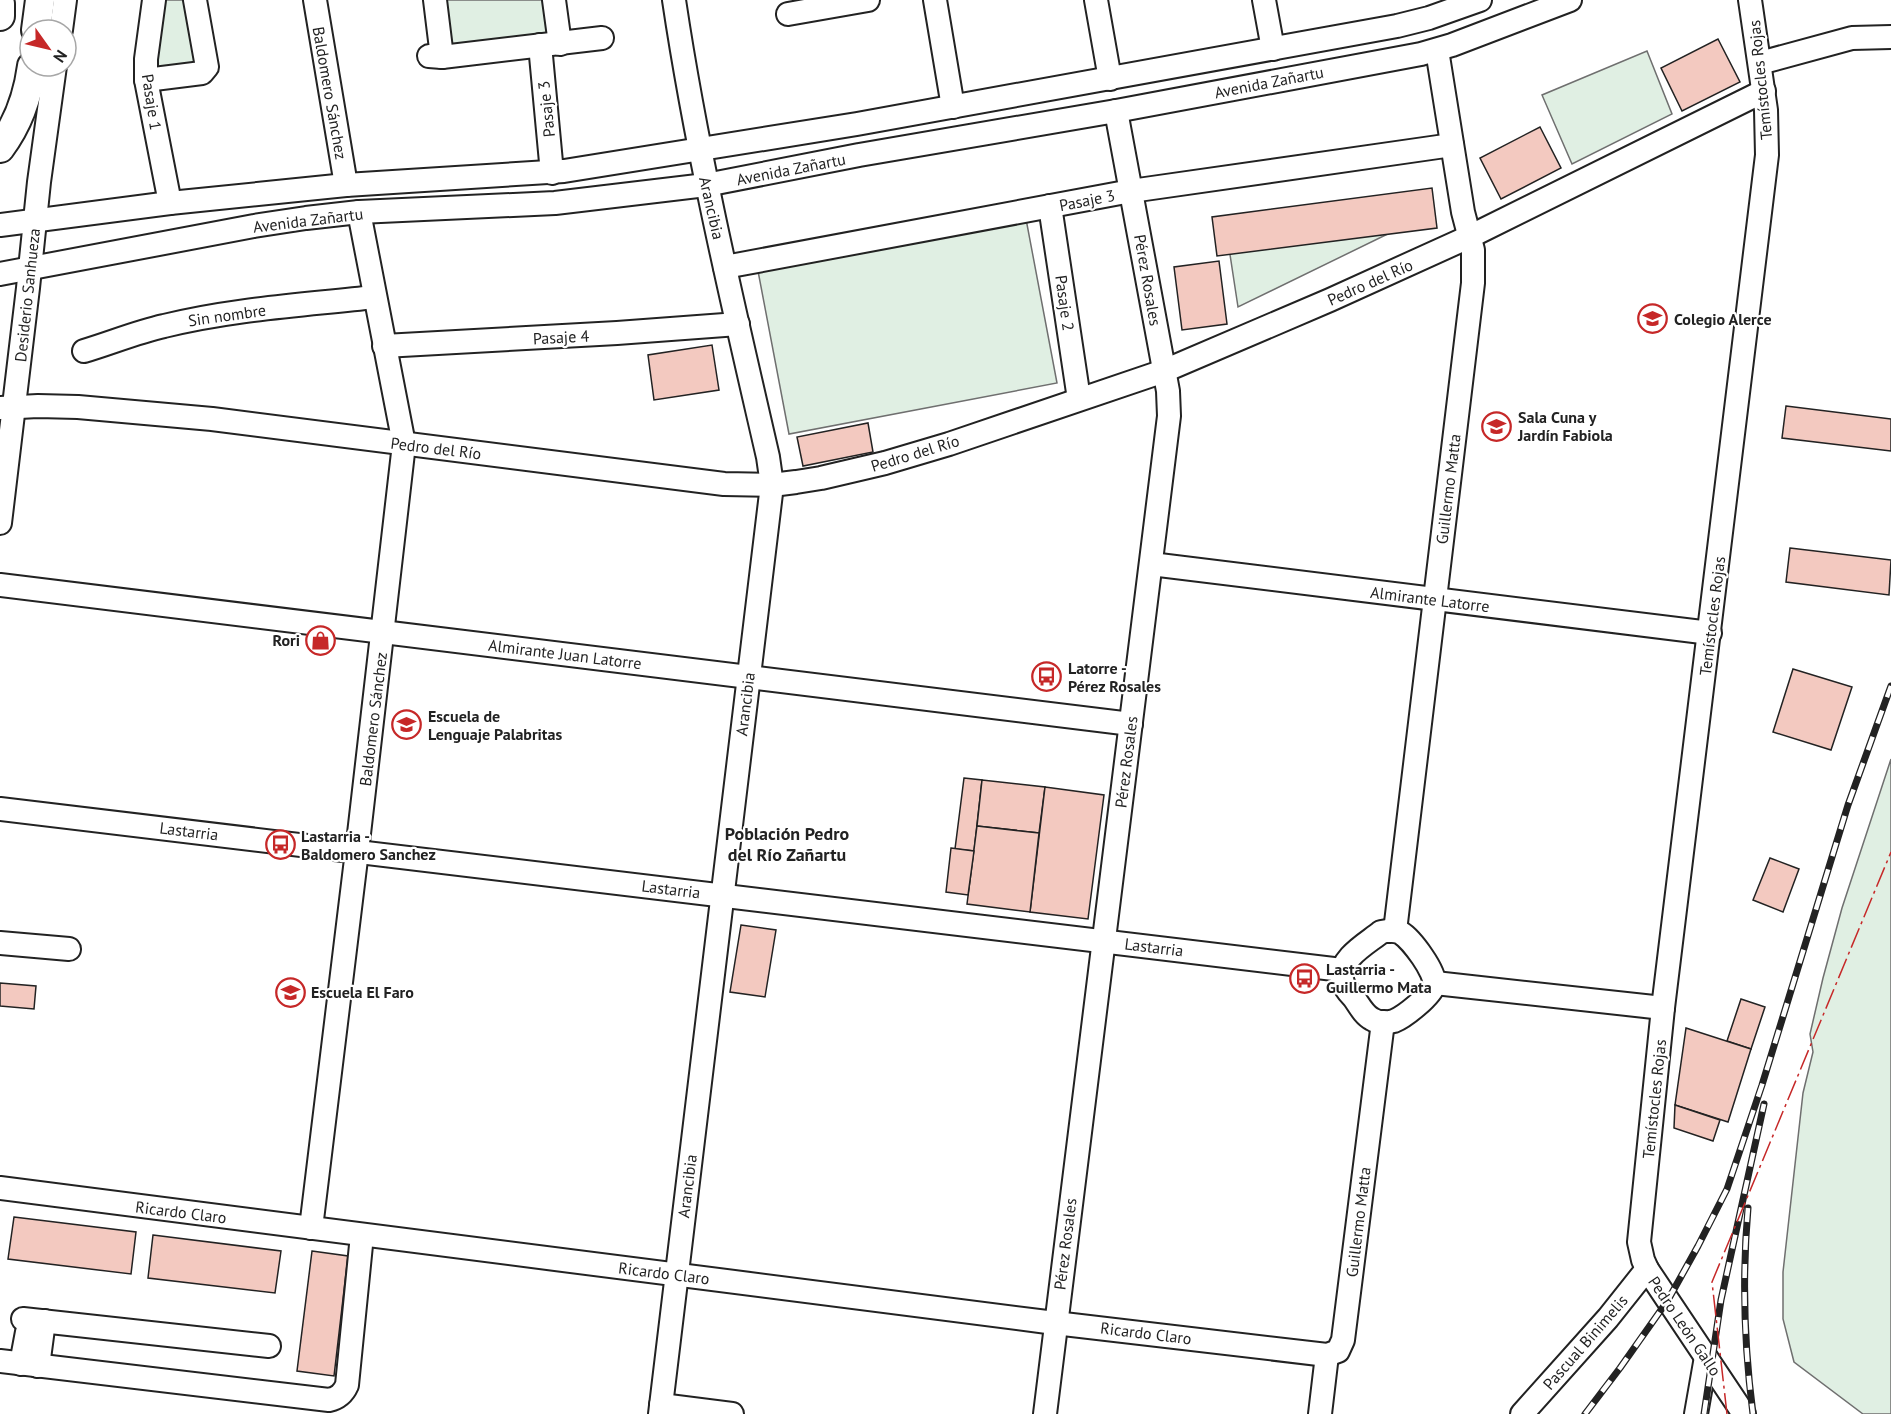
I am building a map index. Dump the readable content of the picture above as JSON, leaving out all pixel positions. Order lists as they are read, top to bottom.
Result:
{
  "streets": {
    "street": [
      "Temístocles Rojas",
      "Avenida Zañartu",
      "Baldomero Sánchez",
      "Pasaje 1",
      "Pasaje 3",
      "Arancibia",
      "Pérez Rosales",
      "Pedro del Río",
      "Desiderio Sanhueza",
      "Pasaje 2",
      "Sin nombre",
      "Pasaje 4",
      "Guillermo Matta",
      "Almirante Latorre",
      "Almirante Juan Latorre",
      "Lastarria",
      "Ricardo Claro",
      "Pedro León Gallo",
      "Pascual Binimelis"
    ]
  },
  "crossings": [
    ["Temístocles Rojas", "Pedro del Río"],
    ["Temístocles Rojas", "Almirante Latorre"],
    ["Temístocles Rojas", "Pedro León Gallo"],
    ["Avenida Zañartu", "Baldomero Sánchez"],
    ["Avenida Zañartu", "Pasaje 1"],
    ["Avenida Zañartu", "Pasaje 3"],
    ["Avenida Zañartu", "Arancibia"],
    ["Avenida Zañartu", "Pérez Rosales"],
    ["Avenida Zañartu", "Desiderio Sanhueza"],
    ["Avenida Zañartu", "Guillermo Matta"],
    ["Baldomero Sánchez", "Pedro del Río"],
    ["Baldomero Sánchez", "Sin nombre"],
    ["Baldomero Sánchez", "Pasaje 4"],
    ["Baldomero Sánchez", "Almirante Juan Latorre"],
    ["Baldomero Sánchez", "Lastarria"],
    ["Baldomero Sánchez", "Ricardo Claro"],
    ["Pasaje 3", "Arancibia"],
    ["Pasaje 3", "Pérez Rosales"],
    ["Pasaje 3", "Pasaje 2"],
    ["Pasaje 3", "Guillermo Matta"],
    ["Arancibia", "Pedro del Río"],
    ["Arancibia", "Pasaje 4"],
    ["Arancibia", "Almirante Juan Latorre"],
    ["Arancibia", "Lastarria"],
    ["Arancibia", "Ricardo Claro"],
    ["Pérez Rosales", "Pedro del Río"],
    ["Pérez Rosales", "Almirante Latorre"],
    ["Pérez Rosales", "Almirante Juan Latorre"],
    ["Pérez Rosales", "Lastarria"],
    ["Pérez Rosales", "Ricardo Claro"],
    ["Pedro del Río", "Desiderio Sanhueza"],
    ["Pedro del Río", "Pasaje 2"],
    ["Pedro del Río", "Guillermo Matta"],
    ["Guillermo Matta", "Almirante Latorre"],
    ["Guillermo Matta", "Lastarria"],
    ["Guillermo Matta", "Ricardo Claro"],
    ["Pedro León Gallo", "Pascual Binimelis"]
  ],
  "districts": ["Población Pedro del Río Zañartu"],
  "places": {
    "school or university": [
      "Colegio Alerce",
      "Sala Cuna y Jardín Fabiola",
      "Escuela de Lenguaje Palabritas",
      "Escuela El Faro"
    ],
    "shop": ["Rori"],
    "bus stop": ["Latorre - Pérez Rosales", "Lastarria - Baldomero Sanchez", "Lastarria - Guillermo Mata"]
  },
  "north": "bottom right"
}
